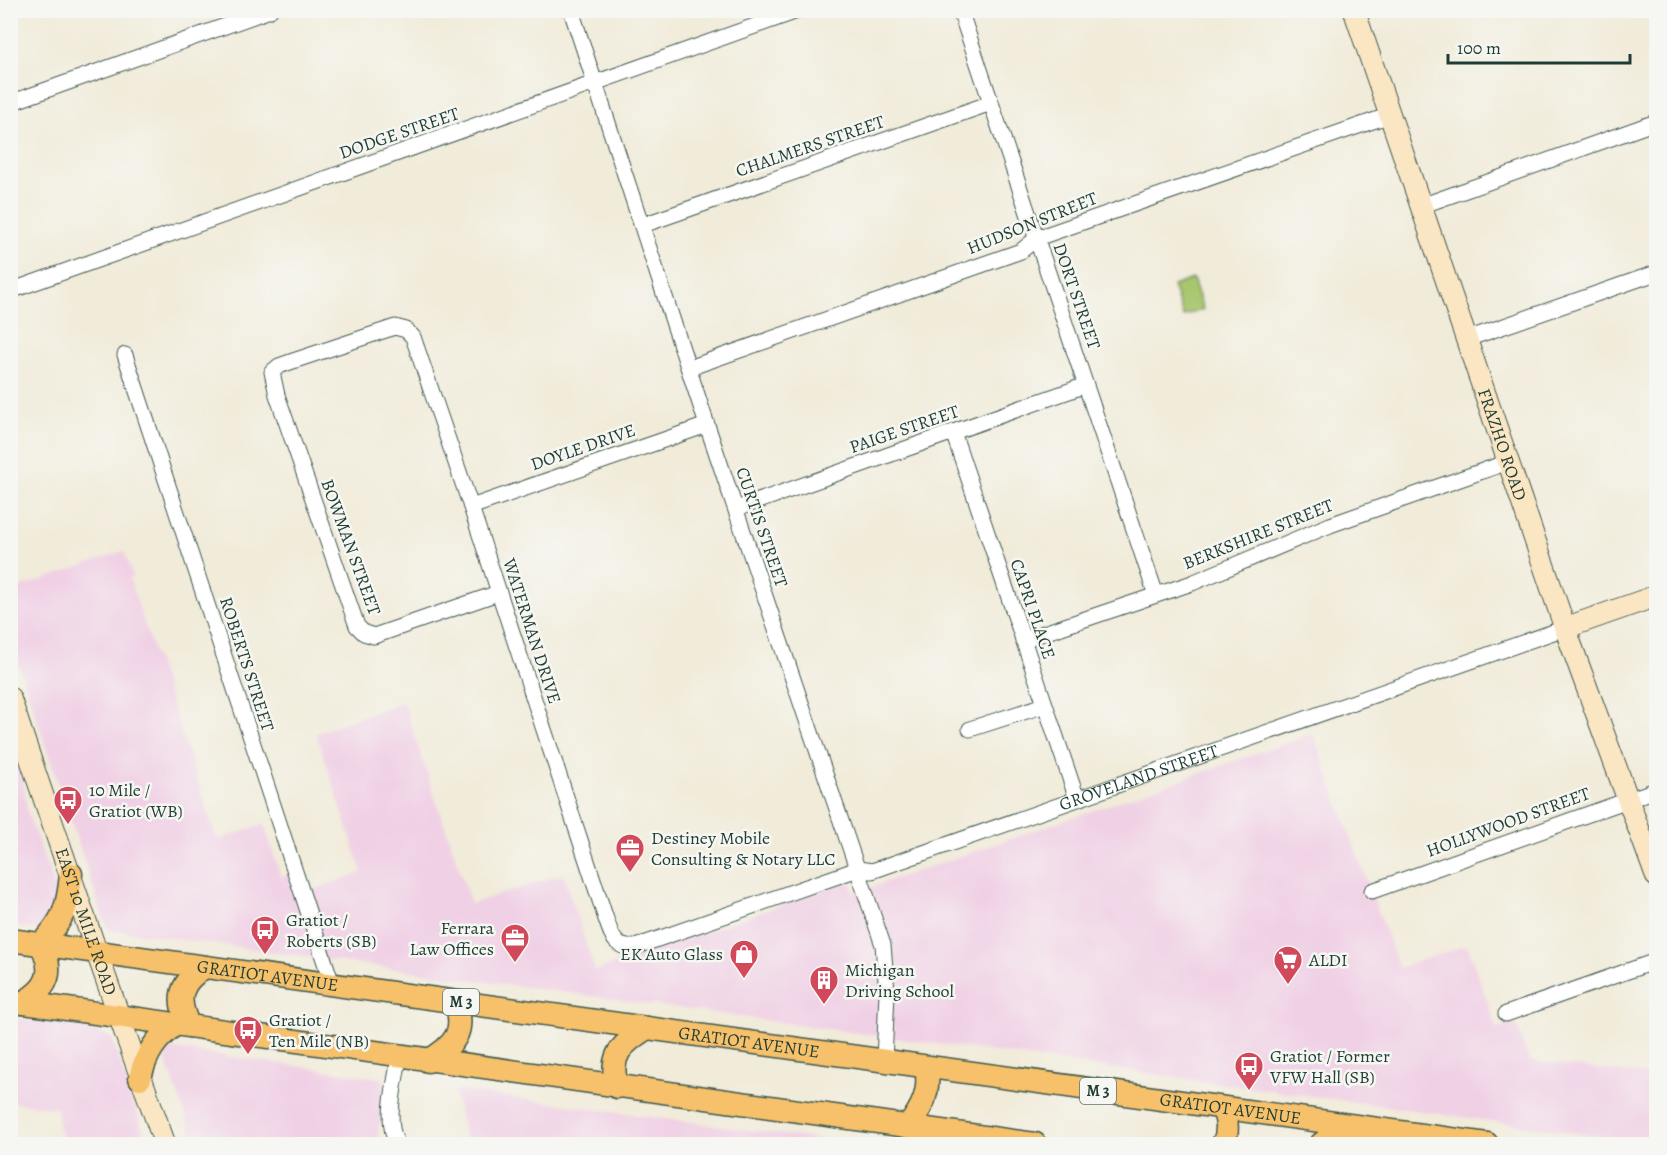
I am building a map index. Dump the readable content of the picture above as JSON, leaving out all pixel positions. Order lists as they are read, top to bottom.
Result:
{
  "streets": {
    "main road": ["GRATIOT AVENUE", "M 3"],
    "street": [
      "DODGE STREET",
      "CHALMERS STREET",
      "HUDSON STREET",
      "DORT STREET",
      "PAIGE STREET",
      "FRAZHO ROAD",
      "DOYLE DRIVE",
      "CURTIS STREET",
      "BERKSHIRE STREET",
      "BOWMAN STREET",
      "CAPRI PLACE",
      "WATERMAN DRIVE",
      "ROBERTS STREET",
      "GROVELAND STREET",
      "HOLLYWOOD STREET",
      "EAST 10 MILE ROAD"
    ]
  },
  "crossings": [
    ["DODGE STREET", "CURTIS STREET"],
    ["CHALMERS STREET", "DORT STREET"],
    ["CHALMERS STREET", "CURTIS STREET"],
    ["HUDSON STREET", "DORT STREET"],
    ["HUDSON STREET", "FRAZHO ROAD"],
    ["HUDSON STREET", "CURTIS STREET"],
    ["DORT STREET", "PAIGE STREET"],
    ["DORT STREET", "BERKSHIRE STREET"],
    ["PAIGE STREET", "CURTIS STREET"],
    ["PAIGE STREET", "CAPRI PLACE"],
    ["FRAZHO ROAD", "BERKSHIRE STREET"],
    ["FRAZHO ROAD", "GROVELAND STREET"],
    ["FRAZHO ROAD", "HOLLYWOOD STREET"],
    ["DOYLE DRIVE", "CURTIS STREET"],
    ["DOYLE DRIVE", "WATERMAN DRIVE"],
    ["CURTIS STREET", "GROVELAND STREET"],
    ["CURTIS STREET", "GRATIOT AVENUE"],
    ["BERKSHIRE STREET", "CAPRI PLACE"],
    ["BOWMAN STREET", "WATERMAN DRIVE"],
    ["CAPRI PLACE", "GROVELAND STREET"],
    ["WATERMAN DRIVE", "GROVELAND STREET"],
    ["ROBERTS STREET", "GRATIOT AVENUE"],
    ["EAST 10 MILE ROAD", "GRATIOT AVENUE"]
  ],
  "places": {
    "bus stop": [
      "10 Mile / Gratiot (WB)",
      "Gratiot / Roberts (SB)",
      "Gratiot / Ten Mile (NB)",
      "Gratiot / Former VFW Hall (SB)"
    ],
    "office": ["Destiney Mobile Consulting & Notary LLC", "Ferrara Law Offices"],
    "shop": ["EK Auto Glass"],
    "supermarket": ["ALDI"],
    "building": ["Michigan Driving School"]
  },
  "scale_bar": "100 m"
}
